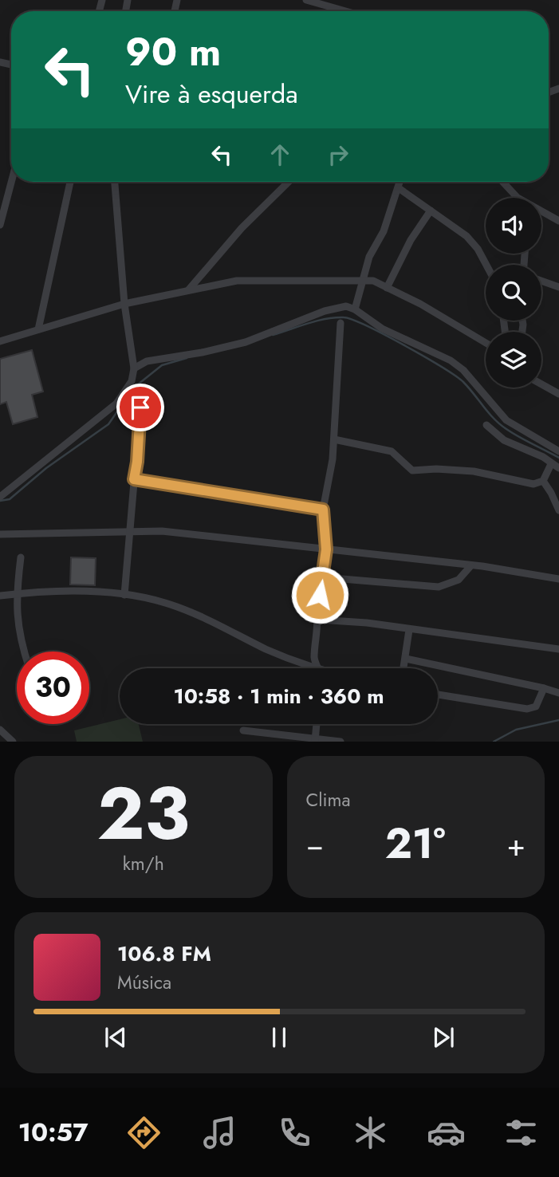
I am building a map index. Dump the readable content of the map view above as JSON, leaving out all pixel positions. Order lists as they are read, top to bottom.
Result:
{
  "page": {
    "turn": ["90 m", "Vire à esquerda"],
    "limit": "30",
    "trip": "10:58 · 1 min · 360 m",
    "tile": [
      ["23", "km/h"],
      "Clima"
    ],
    "heat": ["−", "21°", "+"],
    "song": ["106.8 FM", "Música"],
    "tabs": "10:57"
  }
}
